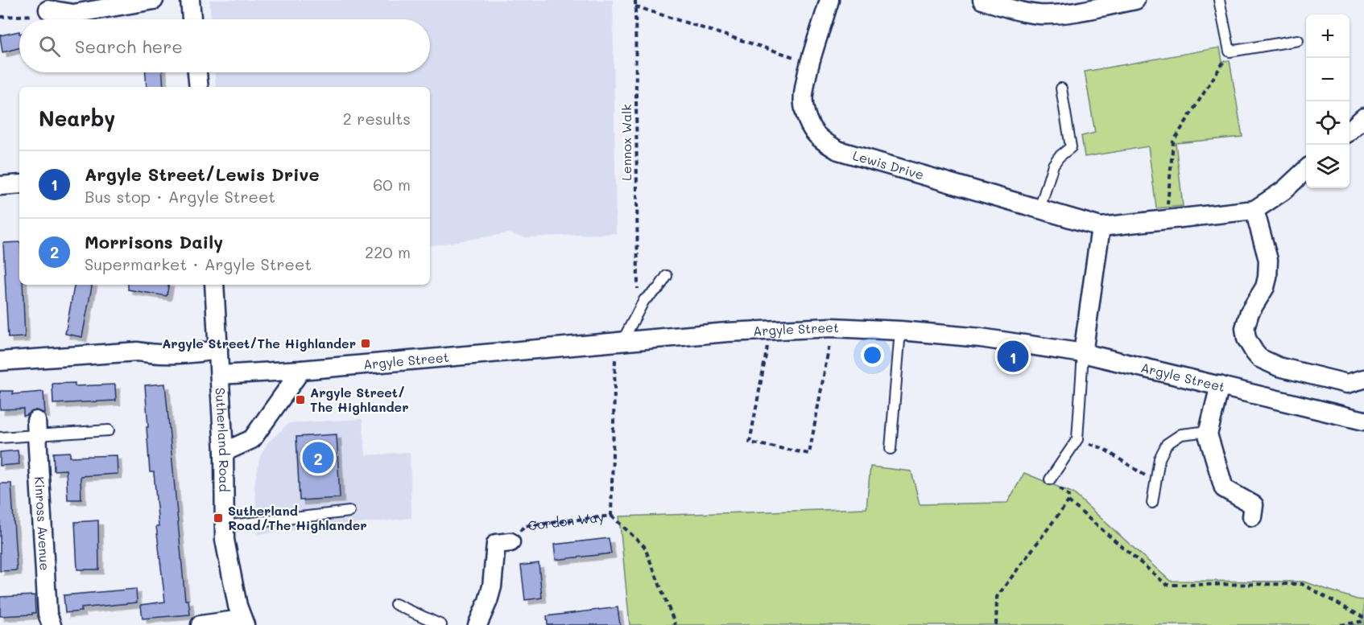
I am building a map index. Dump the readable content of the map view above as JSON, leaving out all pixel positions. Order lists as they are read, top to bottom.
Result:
{
  "streets": {
    "street": [
      "Lewis Drive",
      "Argyle Street",
      "Sutherland Road",
      "Kinross Avenue"
    ],
    "path": ["Lennox Walk", "Gordon Way"]
  },
  "crossings": [
    ["Argyle Street", "Sutherland Road"],
    ["Argyle Street", "Gordon Way"]
  ],
  "places": {
    "transit": ["Argyle Street/The Highlander", "Argyle Street/ The Highlander", "Sutherland Road/The Highlander"]
  },
  "page": {
    "map_buttons": ["+", "−"],
    "search": "Search here",
    "heading": ["Nearby", "2 results"],
    "list": [
      {
        "mark": "1",
        "name": "Argyle Street/Lewis Drive",
        "note": "Bus stop · Argyle Street",
        "value": "60 m"
      },
      {
        "mark": "2",
        "name": "Morrisons Daily",
        "note": "Supermarket · Argyle Street",
        "value": "220 m"
      }
    ],
    "pins": ["1", "2"]
  }
}
